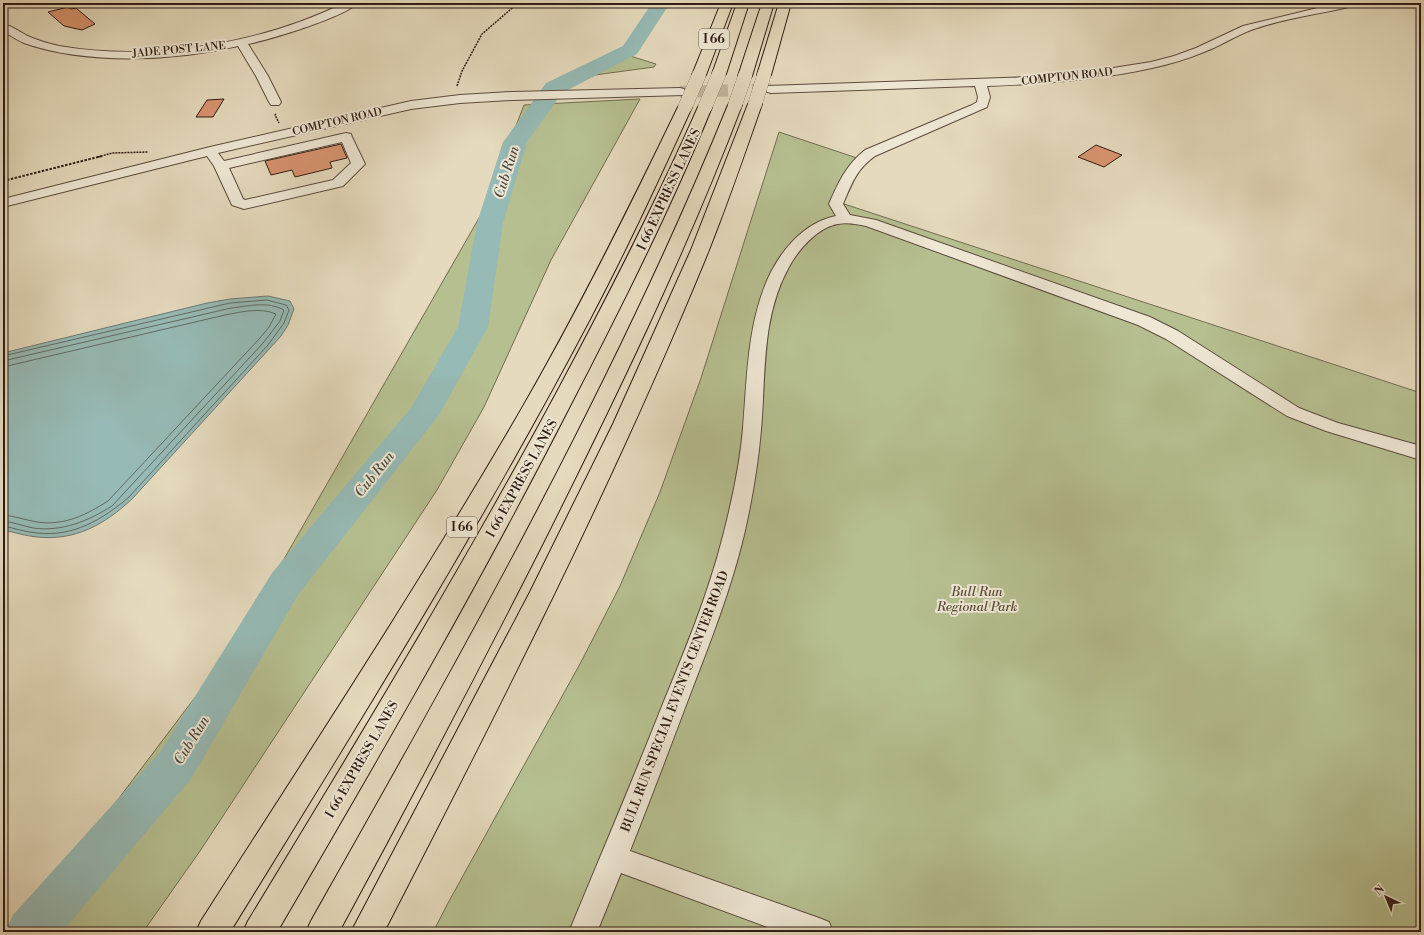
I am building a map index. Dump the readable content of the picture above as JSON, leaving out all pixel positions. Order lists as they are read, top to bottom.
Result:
{
  "streets": {
    "highway": ["I 66", "I 66 EXPRESS LANES"],
    "street": ["JADE POST LANE", "COMPTON ROAD", "BULL RUN SPECIAL EVENTS CENTER ROAD"]
  },
  "crossings": [
    ["I 66", "COMPTON ROAD"],
    ["I 66", "I 66 EXPRESS LANES"],
    ["COMPTON ROAD", "I 66 EXPRESS LANES"]
  ],
  "water": ["Cub Run"],
  "parks": ["Bull Run Regional Park"],
  "north": "top left"
}
